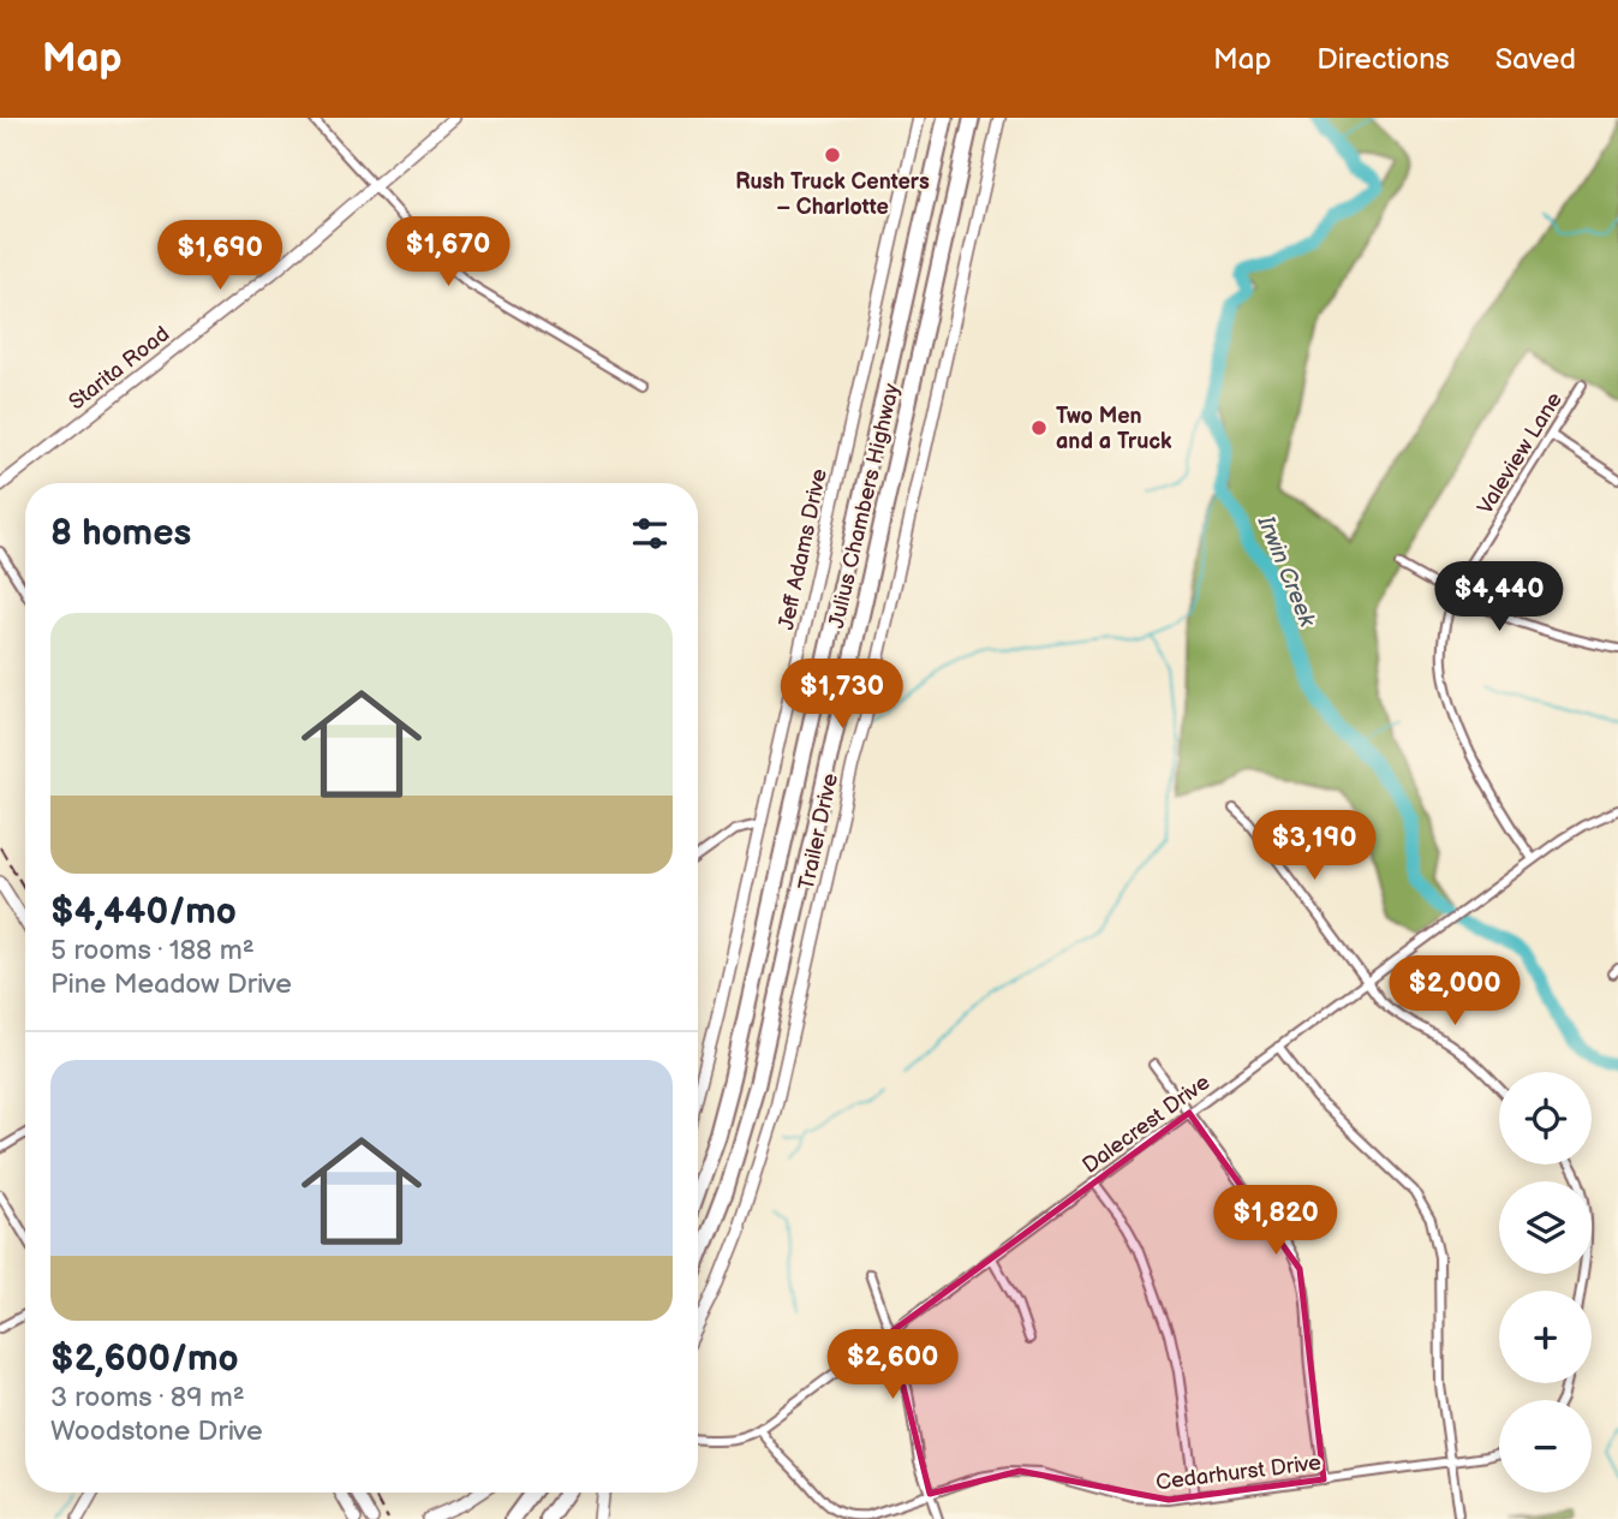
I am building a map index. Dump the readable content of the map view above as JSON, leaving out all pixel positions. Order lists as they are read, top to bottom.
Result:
{
  "streets": {
    "highway": ["Julius Chambers Highway"],
    "street": [
      "Starita Road",
      "Valeview Lane",
      "Jeff Adams Drive",
      "Trailer Drive",
      "Dalecrest Drive",
      "Cedarhurst Drive"
    ]
  },
  "crossings": [
    ["Valeview Lane", "Dalecrest Drive"],
    ["Dalecrest Drive", "Cedarhurst Drive"]
  ],
  "water": ["Irwin Creek"],
  "places": ["Rush Truck Centers – Charlotte", "Two Men and a Truck"],
  "page": {
    "header": "Map",
    "nav": ["Map", "Directions", "Saved"],
    "price": [
      "$1,670",
      "$1,690",
      "$4,440",
      "$1,730",
      "$3,190",
      "$2,000",
      "$1,820",
      "$2,600"
    ],
    "heading": "8 homes",
    "list": [
      {
        "name": "$4,440/mo",
        "note": "5 rooms · 188 m² · Pine Meadow Drive"
      },
      {
        "name": "$2,600/mo",
        "note": "3 rooms · 89 m² · Woodstone Drive"
      }
    ],
    "map_buttons": ["+", "−"]
  }
}
